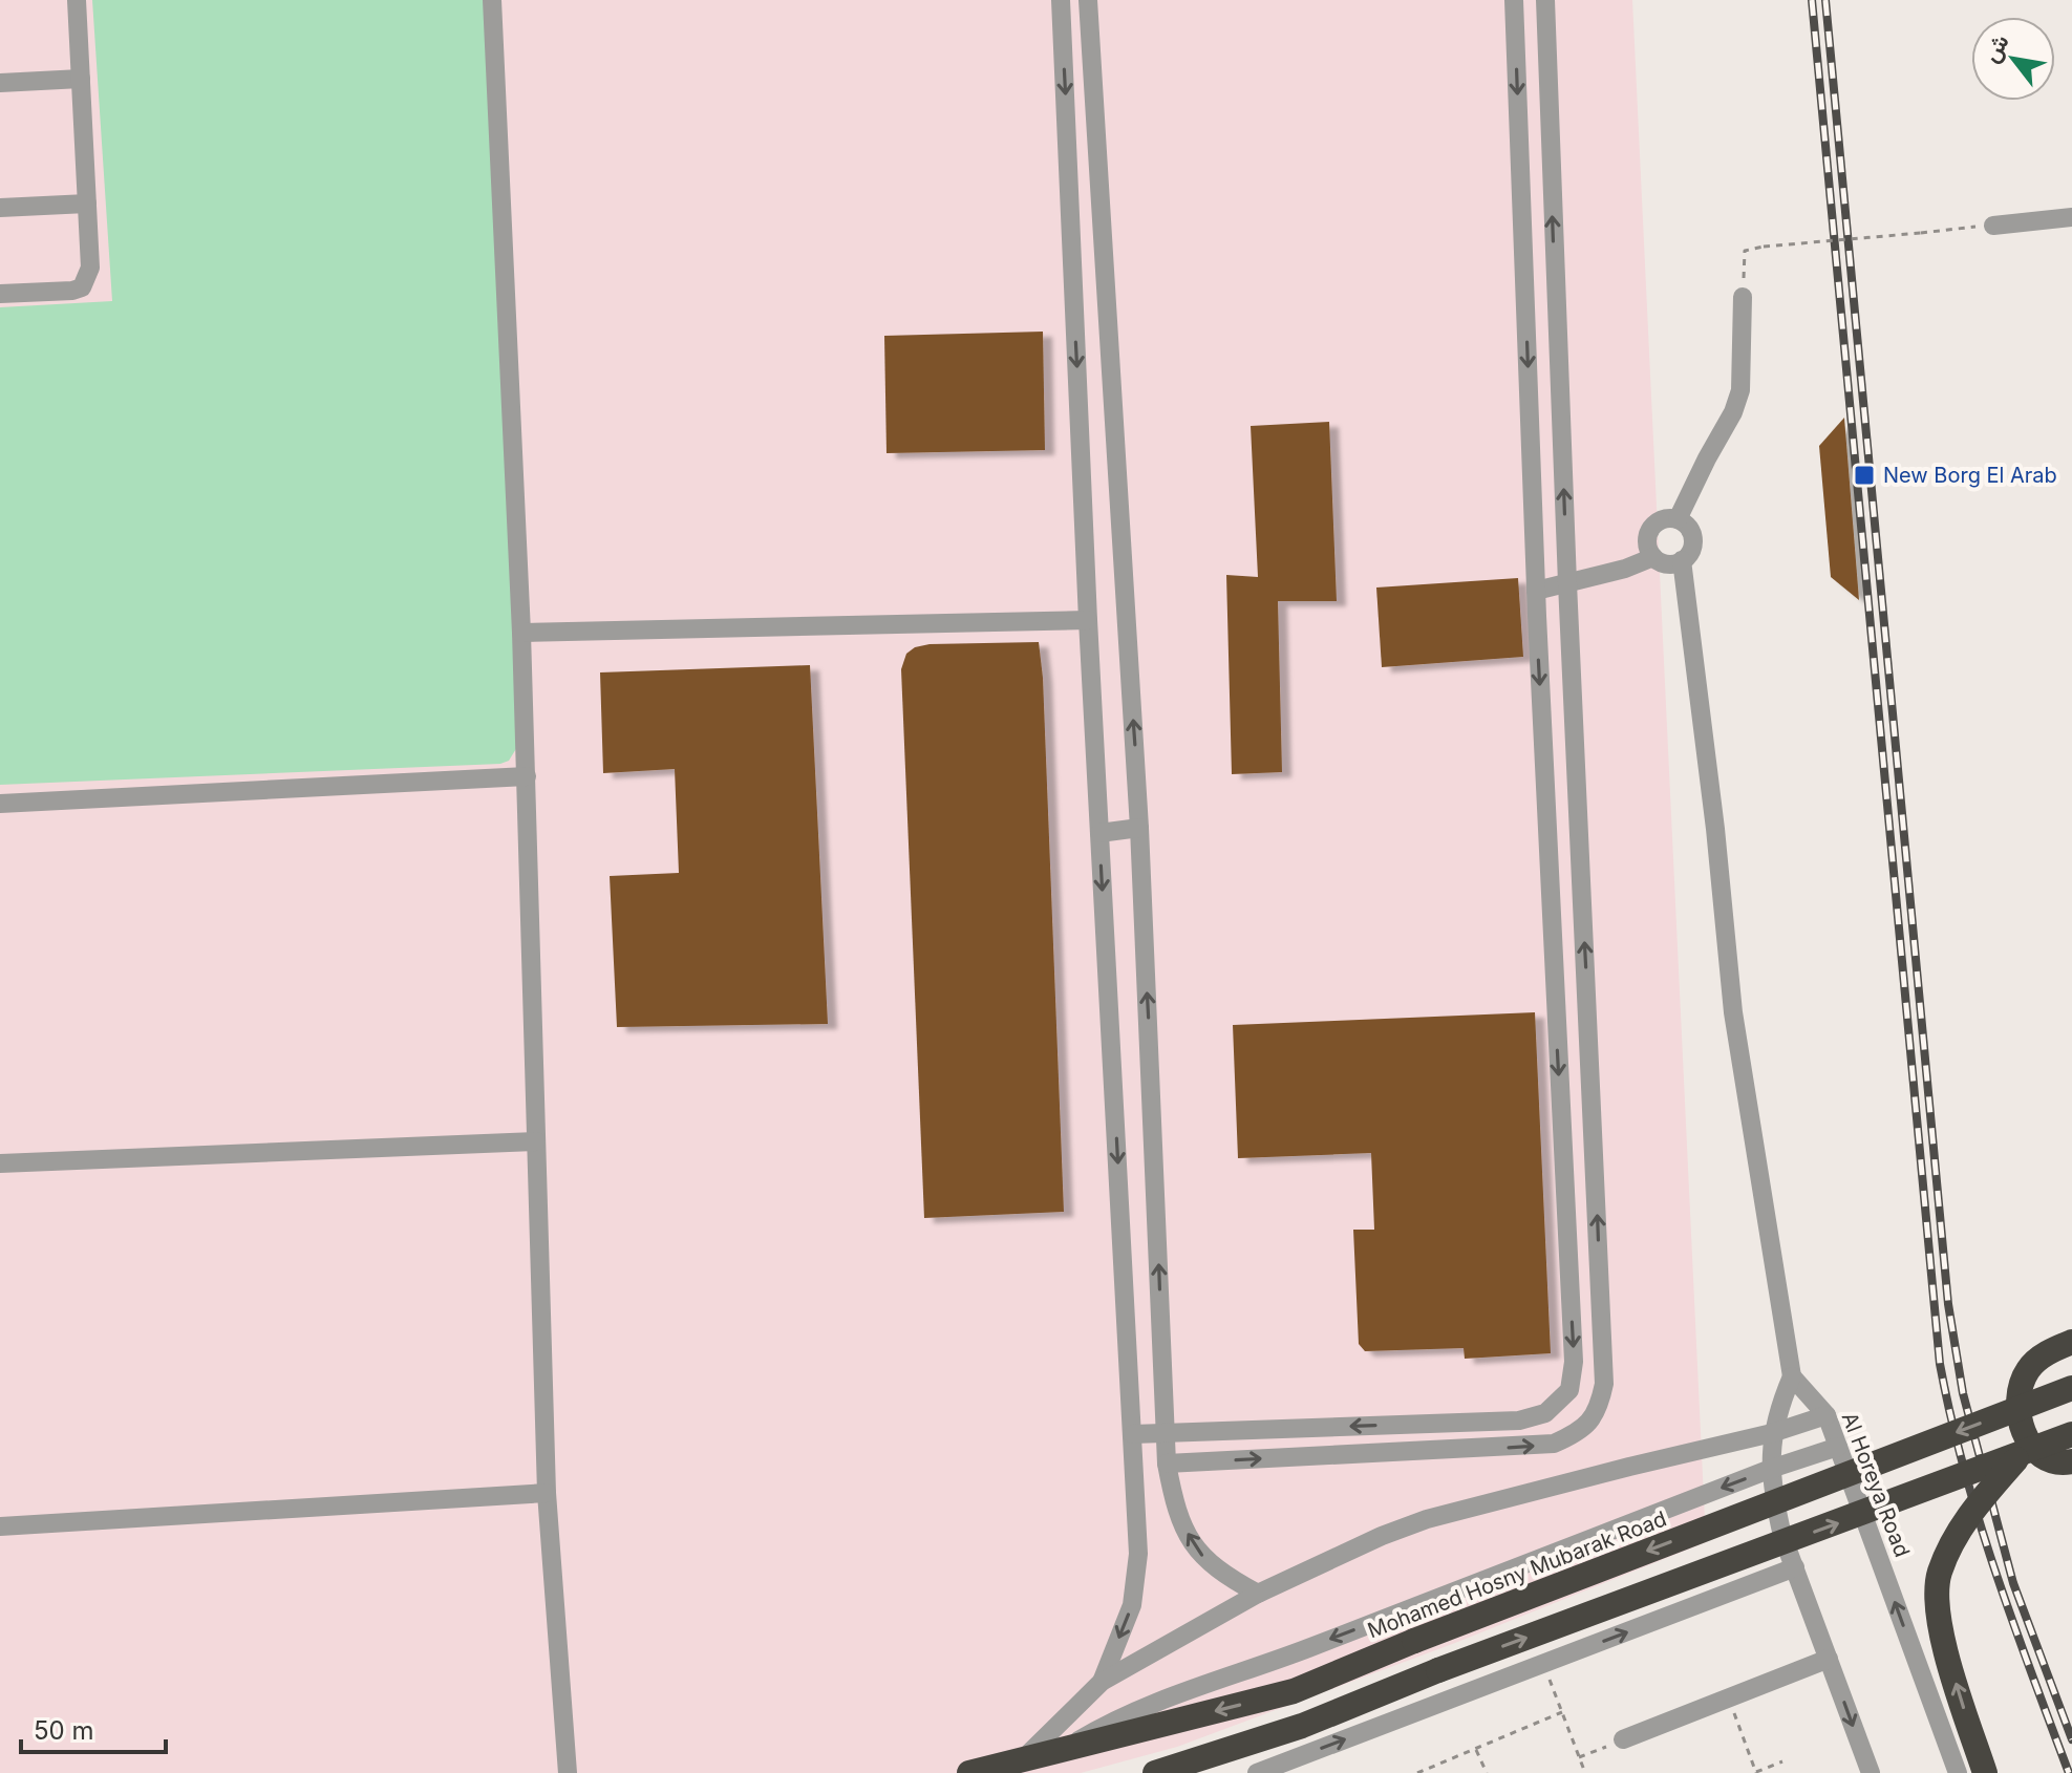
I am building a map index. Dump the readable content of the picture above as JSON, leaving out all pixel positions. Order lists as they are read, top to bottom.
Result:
{
  "streets": {
    "highway": ["Mohamed Hosny Mubarak Road"],
    "street": ["Al Horeya Road"]
  },
  "places": {
    "transit": ["New Borg El Arab"]
  },
  "scale_bar": "50 m",
  "north": "top left"
}
